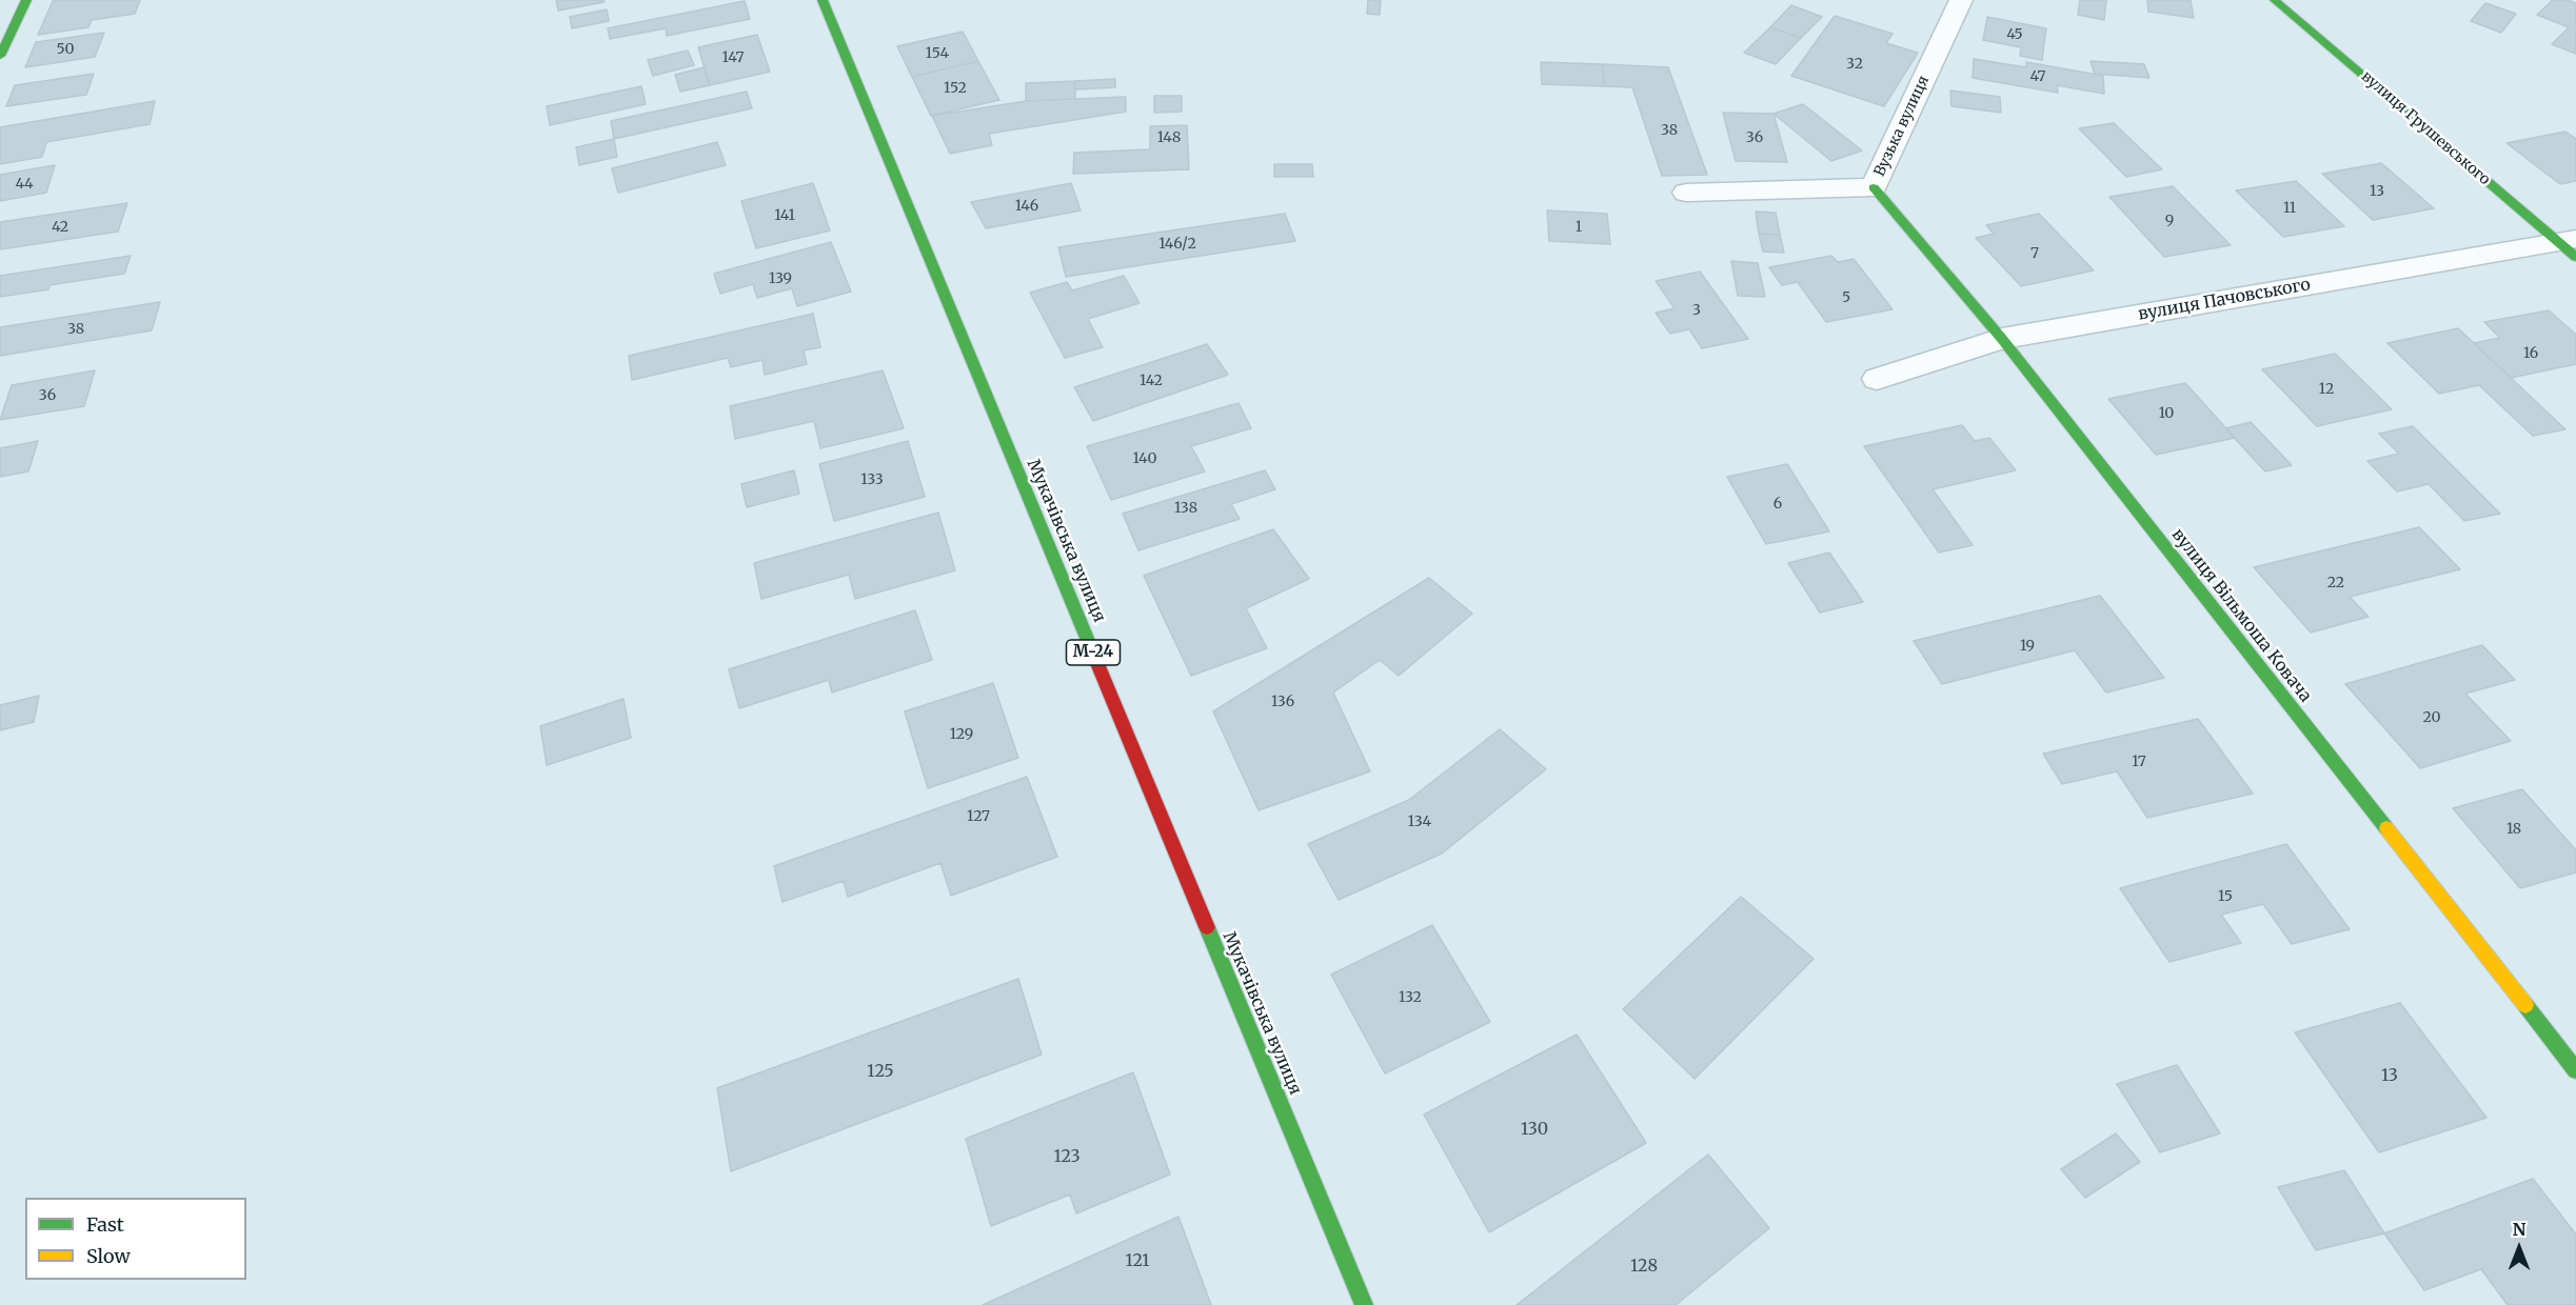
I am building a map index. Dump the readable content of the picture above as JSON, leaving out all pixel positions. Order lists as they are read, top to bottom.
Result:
{
  "streets": {
    "main road": [
      "вулиця Грушевського",
      "Мукачівська вулиця",
      "вулиця Вільмоша Ковача",
      "М-24"
    ],
    "street": ["Вузька вулиця", "вулиця Пачовського"]
  },
  "crossings": [
    ["Вузька вулиця", "вулиця Вільмоша Ковача"],
    ["вулиця Грушевського", "вулиця Пачовського"],
    ["вулиця Пачовського", "вулиця Вільмоша Ковача"]
  ],
  "house_numbers": [
    "45",
    "50",
    "154",
    "147",
    "32",
    "47",
    "152",
    "38",
    "148",
    "36",
    "44",
    "13",
    "146",
    "11",
    "141",
    "9",
    "42",
    "1",
    "146/2",
    "7",
    "139",
    "5",
    "3",
    "38",
    "16",
    "142",
    "12",
    "36",
    "10",
    "140",
    "133",
    "6",
    "138",
    "22",
    "19",
    "136",
    "20",
    "129",
    "17",
    "127",
    "134",
    "18",
    "15",
    "132",
    "125",
    "13",
    "130",
    "123",
    "121",
    "128"
  ],
  "legend": ["Fast", "Slow"],
  "north": "top"
}
